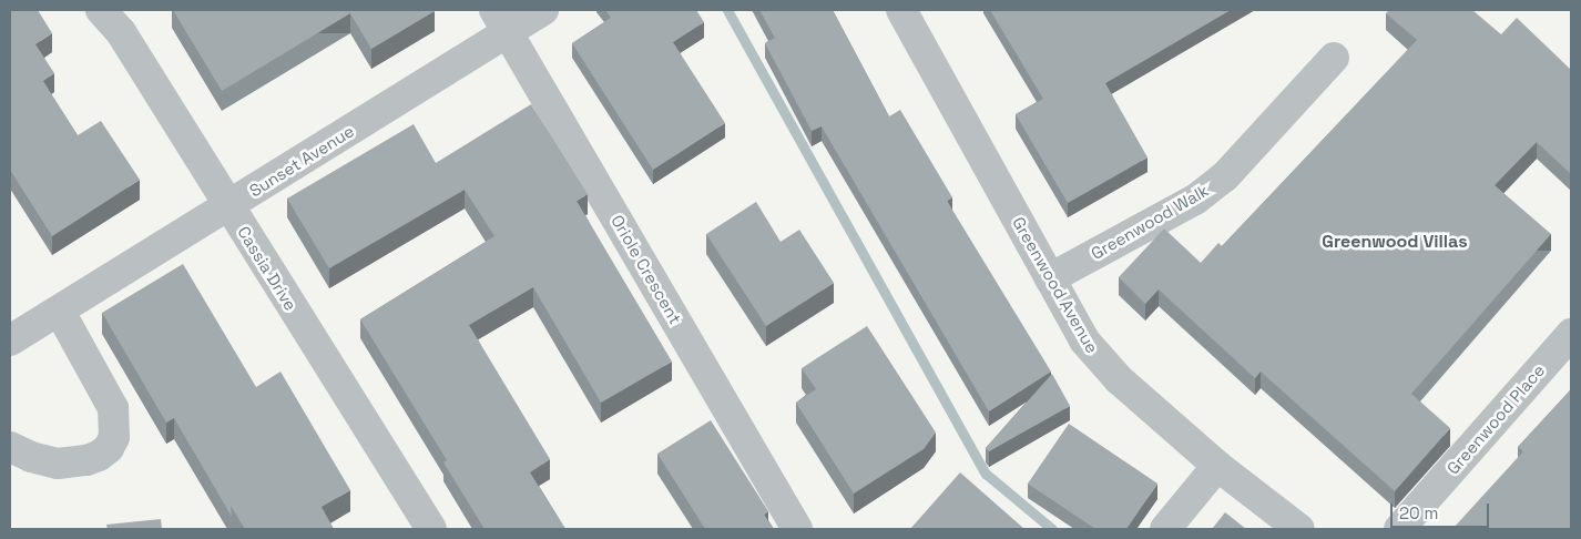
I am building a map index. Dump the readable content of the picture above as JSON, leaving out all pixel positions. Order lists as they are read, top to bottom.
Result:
{
  "streets": {
    "street": [
      "Sunset Avenue",
      "Greenwood Walk",
      "Cassia Drive",
      "Oriole Crescent",
      "Greenwood Avenue",
      "Greenwood Place"
    ]
  },
  "crossings": [
    ["Sunset Avenue", "Cassia Drive"],
    ["Sunset Avenue", "Oriole Crescent"],
    ["Greenwood Walk", "Greenwood Avenue"]
  ],
  "districts": ["Greenwood Villas"],
  "scale_bar": "20 m"
}
